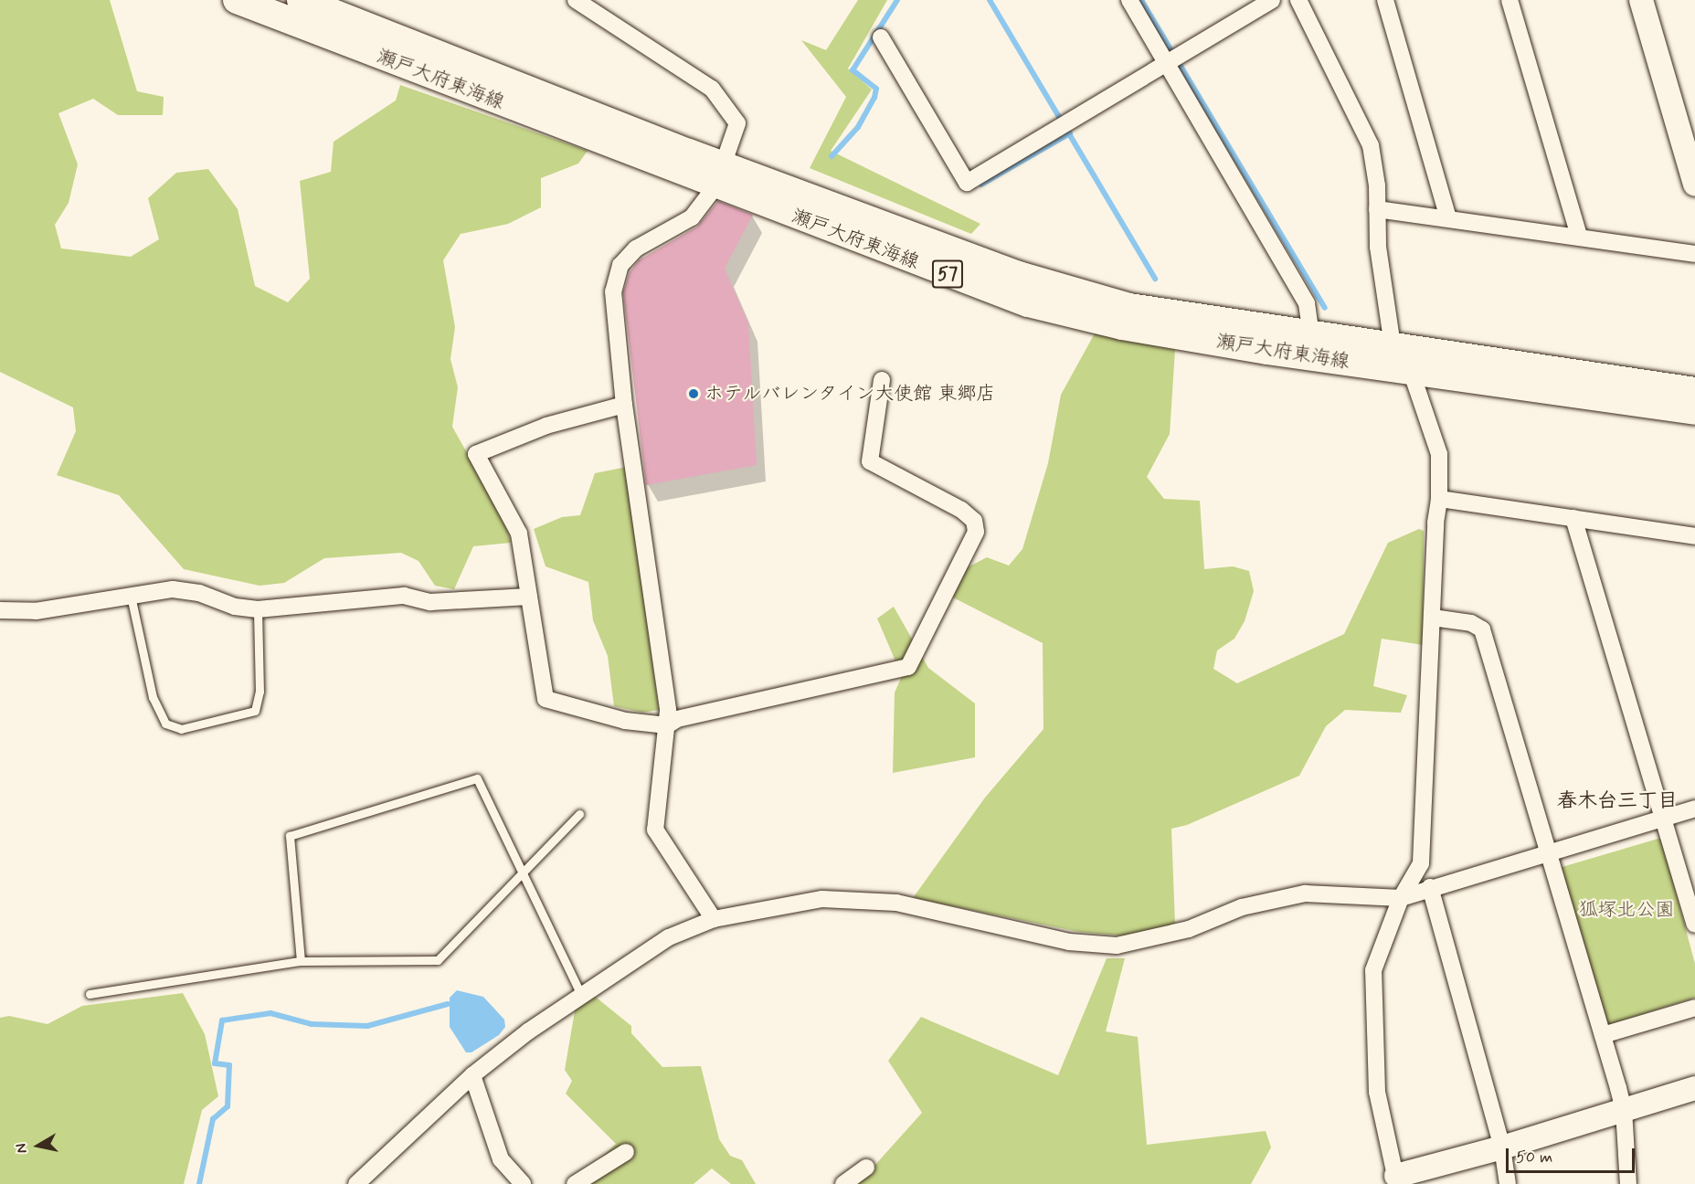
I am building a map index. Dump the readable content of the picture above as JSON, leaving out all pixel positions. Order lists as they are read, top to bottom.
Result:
{
  "streets": {
    "main road": ["瀬戸大府東海線", "57"]
  },
  "districts": ["春木台三丁目"],
  "parks": ["狐塚北公園"],
  "places": ["ホテルバレンタイン大使館 東郷店"],
  "scale_bar": "50 m",
  "north": "left"
}
